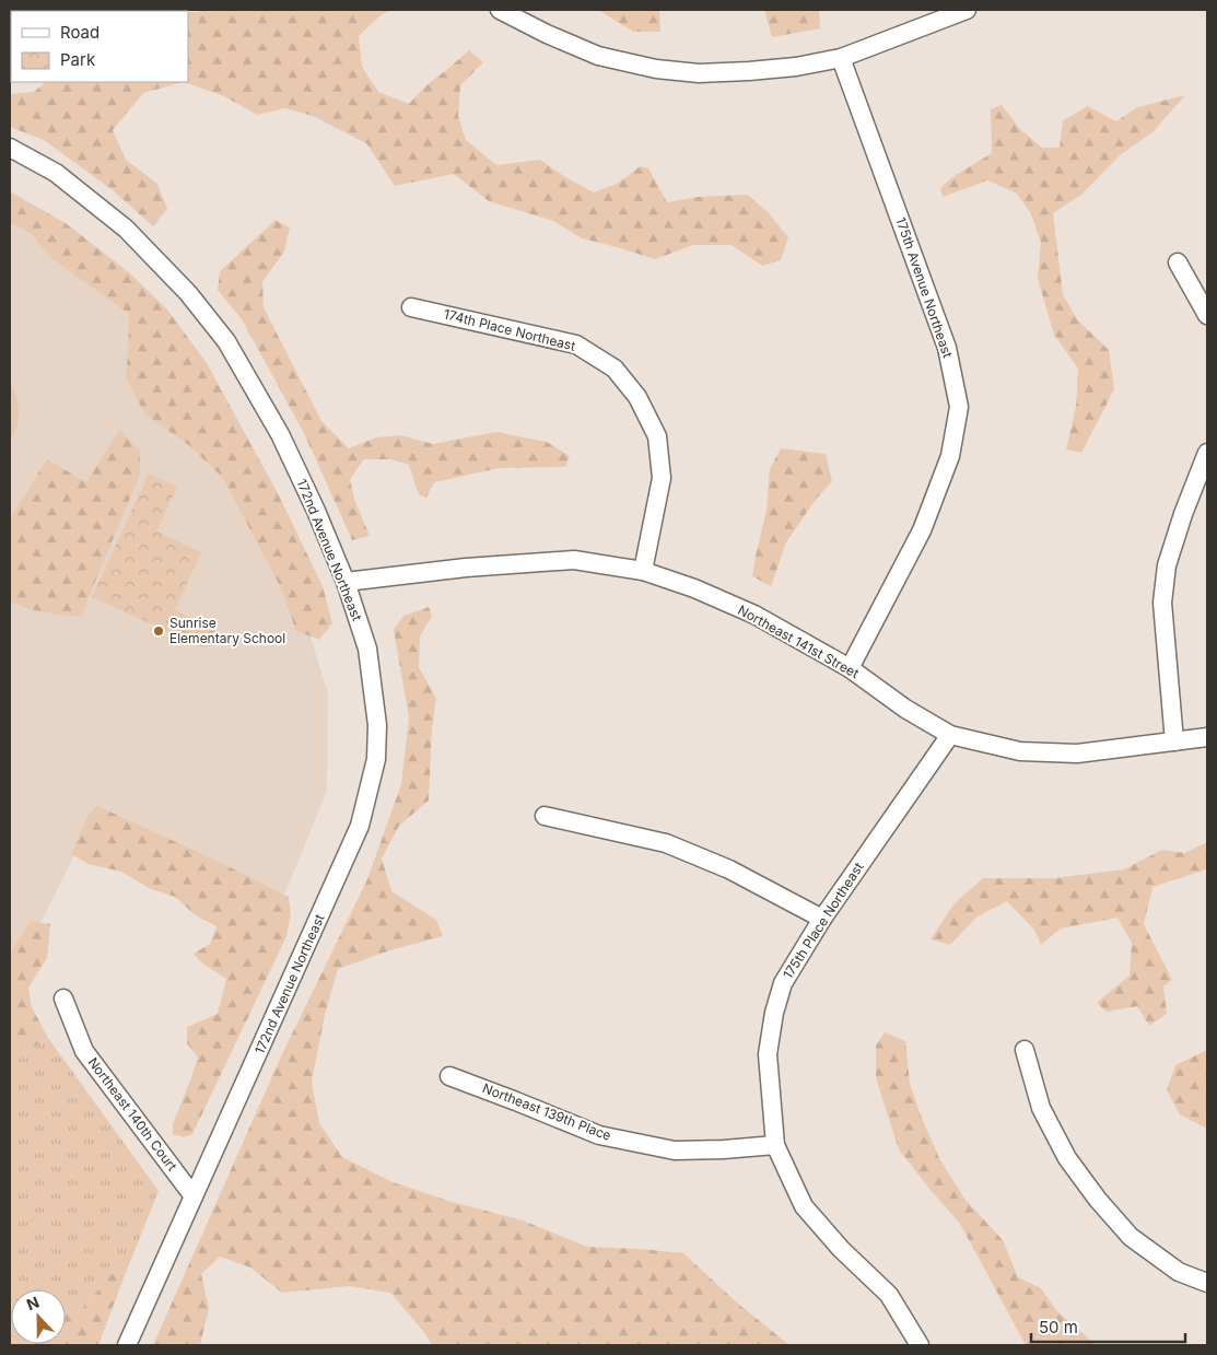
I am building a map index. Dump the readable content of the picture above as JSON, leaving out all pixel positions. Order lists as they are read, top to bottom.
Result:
{
  "streets": {
    "street": [
      "175th Avenue Northeast",
      "174th Place Northeast",
      "172nd Avenue Northeast",
      "Northeast 141st Street",
      "175th Place Northeast",
      "Northeast 139th Place",
      "Northeast 140th Court"
    ]
  },
  "crossings": [
    ["175th Avenue Northeast", "Northeast 141st Street"],
    ["174th Place Northeast", "Northeast 141st Street"],
    ["172nd Avenue Northeast", "Northeast 141st Street"],
    ["172nd Avenue Northeast", "Northeast 140th Court"],
    ["Northeast 141st Street", "175th Place Northeast"],
    ["175th Place Northeast", "Northeast 139th Place"]
  ],
  "places": ["Sunrise Elementary School"],
  "legend": ["Road", "Park"],
  "scale_bar": "50 m",
  "north": "top"
}
